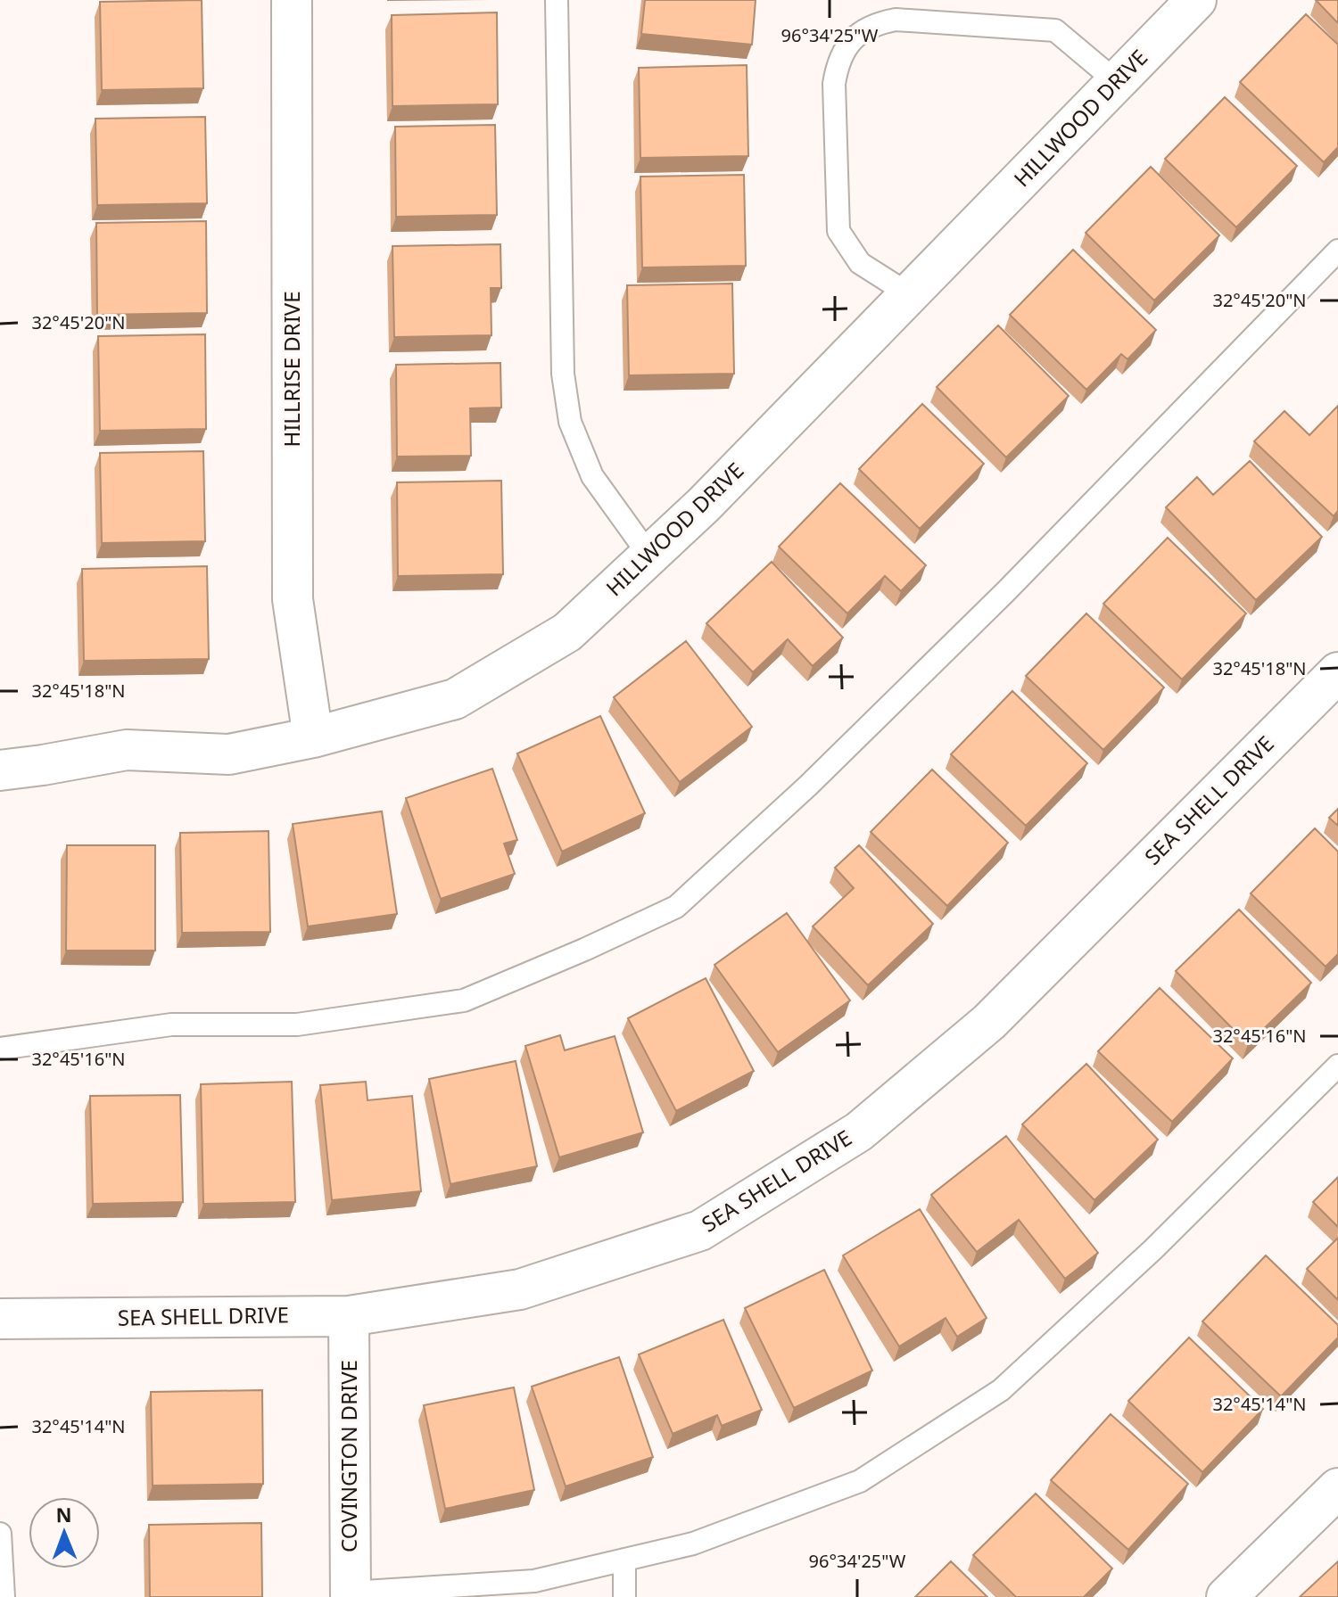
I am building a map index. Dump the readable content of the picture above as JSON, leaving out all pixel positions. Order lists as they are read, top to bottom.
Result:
{
  "streets": {
    "street": [
      "HILLWOOD DRIVE",
      "HILLRISE DRIVE",
      "SEA SHELL DRIVE",
      "COVINGTON DRIVE"
    ]
  },
  "crossings": [
    ["HILLWOOD DRIVE", "HILLRISE DRIVE"],
    ["SEA SHELL DRIVE", "COVINGTON DRIVE"]
  ],
  "north": "top",
  "coordinates": [
    "96°34'25\"W",
    "32°45'20\"N",
    "32°45'18\"N",
    "32°45'16\"N",
    "32°45'14\"N"
  ]
}
